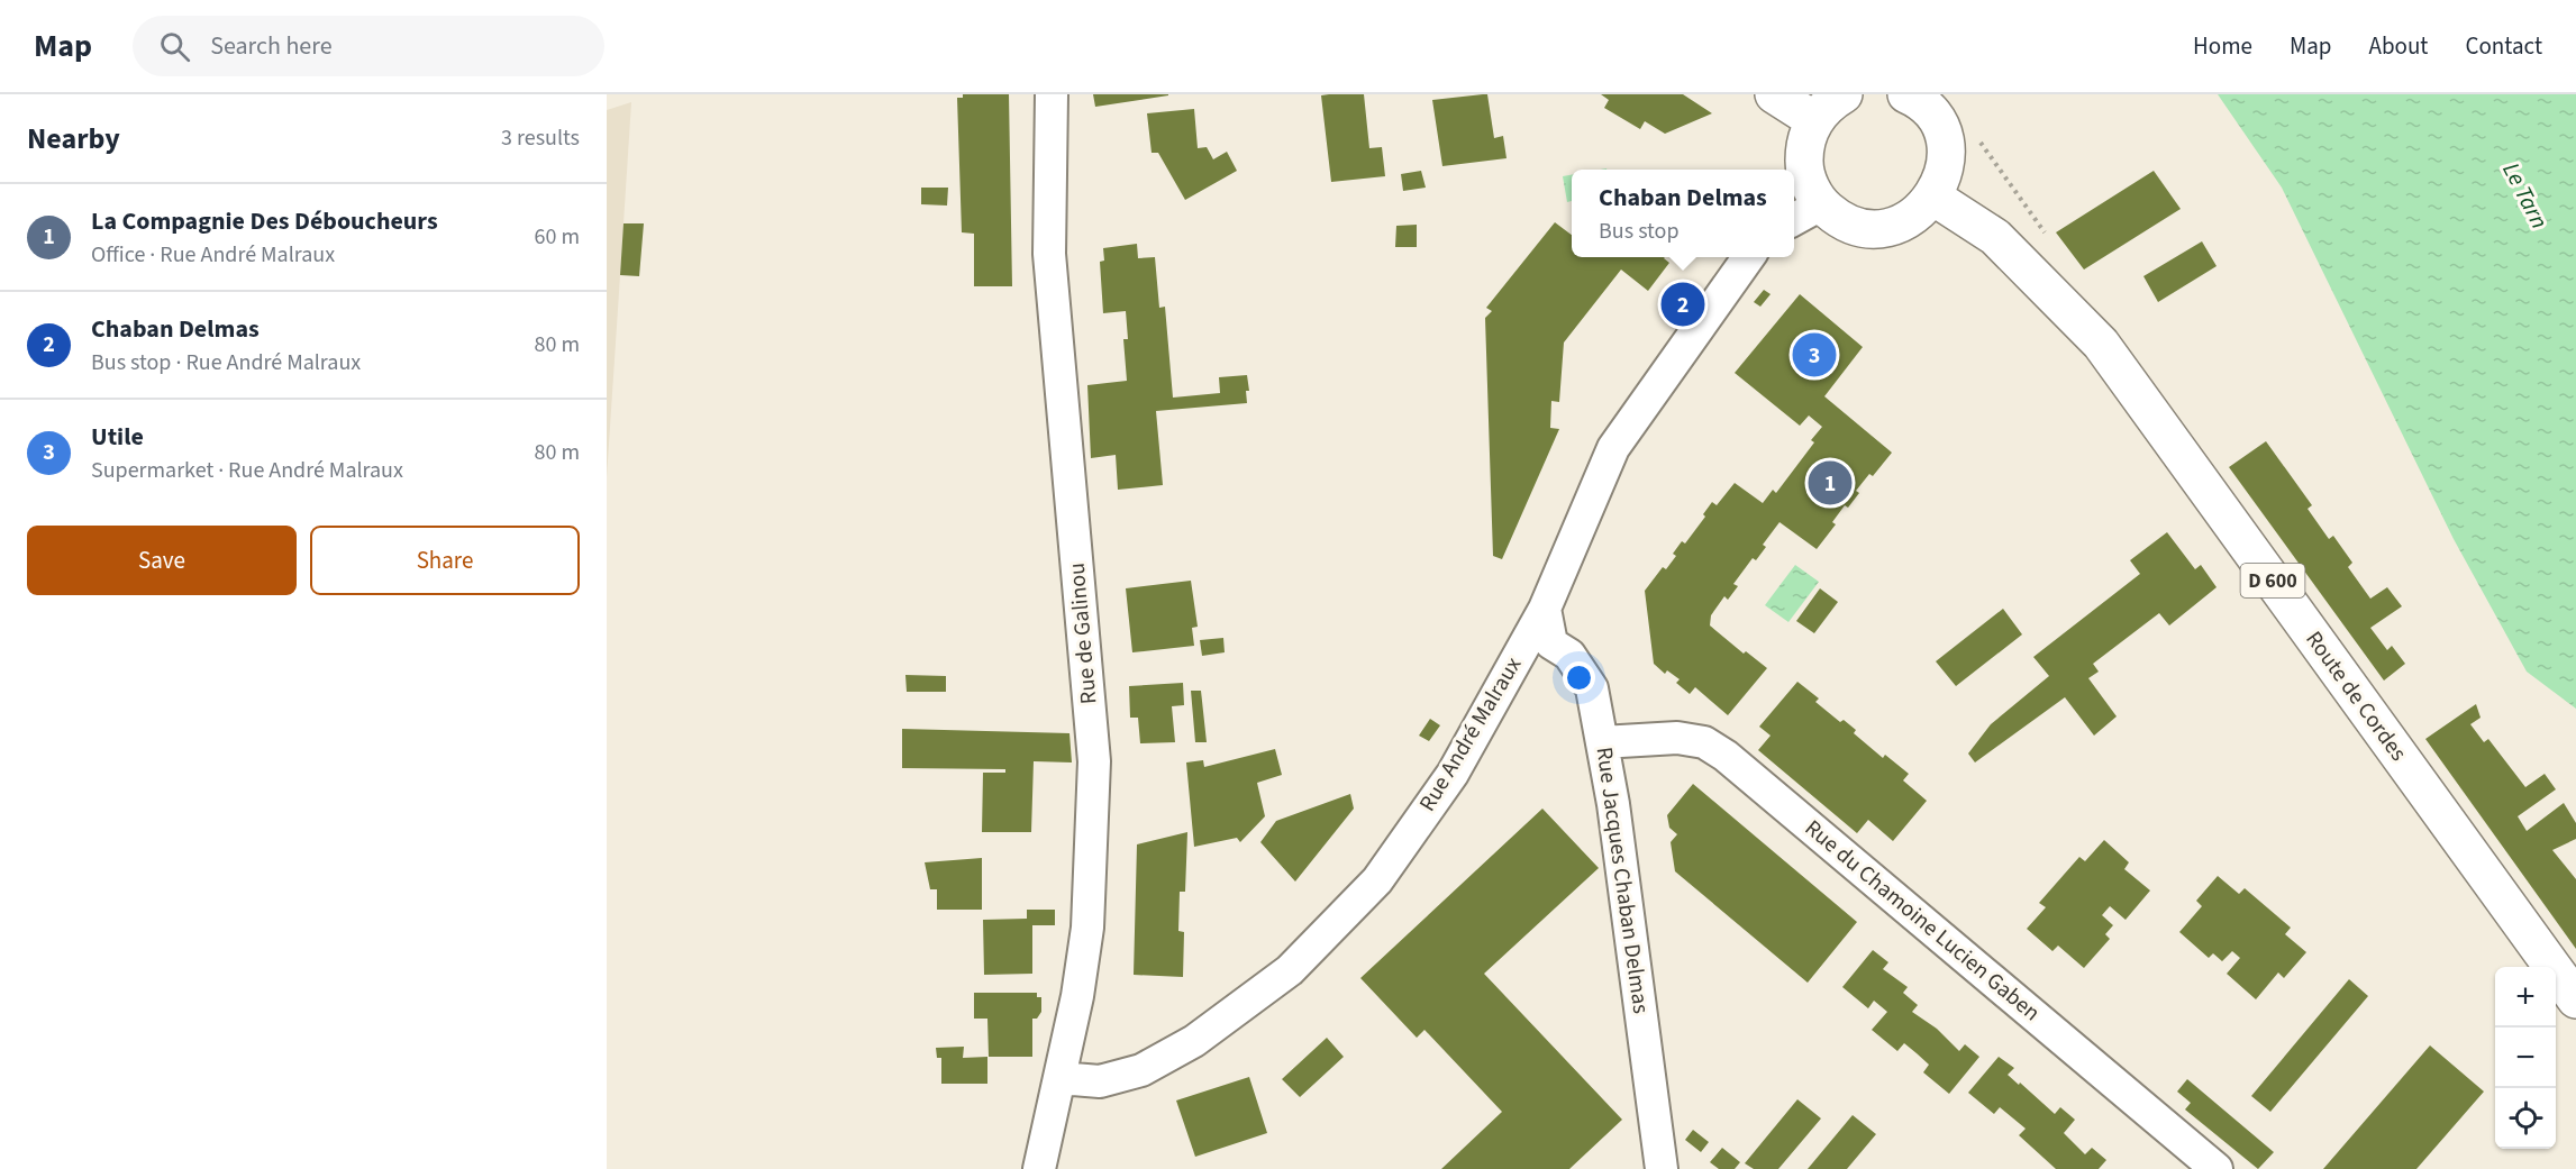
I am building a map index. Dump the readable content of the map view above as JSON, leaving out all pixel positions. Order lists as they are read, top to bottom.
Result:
{
  "streets": {
    "main road": ["D 600", "Route de Cordes"],
    "street": [
      "Rue de Galinou",
      "Rue André Malraux",
      "Rue Jacques Chaban Delmas",
      "Rue du Chamoine Lucien Gaben"
    ]
  },
  "crossings": [
    ["Rue de Galinou", "Rue André Malraux"],
    ["Rue André Malraux", "Rue Jacques Chaban Delmas"],
    ["Rue Jacques Chaban Delmas", "Rue du Chamoine Lucien Gaben"]
  ],
  "water": ["Le Tarn"],
  "page": {
    "header": "Map",
    "search": "Search here",
    "nav": [
      "Home",
      "Map",
      "About",
      "Contact"
    ],
    "heading": ["Nearby", "3 results"],
    "popup": ["Chaban Delmas", "Bus stop"],
    "list": [
      {
        "mark": "1",
        "name": "La Compagnie Des Déboucheurs",
        "note": "Office · Rue André Malraux",
        "value": "60 m"
      },
      {
        "mark": "2",
        "name": "Chaban Delmas",
        "note": "Bus stop · Rue André Malraux",
        "value": "80 m"
      },
      {
        "mark": "3",
        "name": "Utile",
        "note": "Supermarket · Rue André Malraux",
        "value": "80 m"
      }
    ],
    "pins": ["2", "3", "1"],
    "buttons": ["Save", "Share"],
    "map_buttons": ["+", "−"]
  }
}
